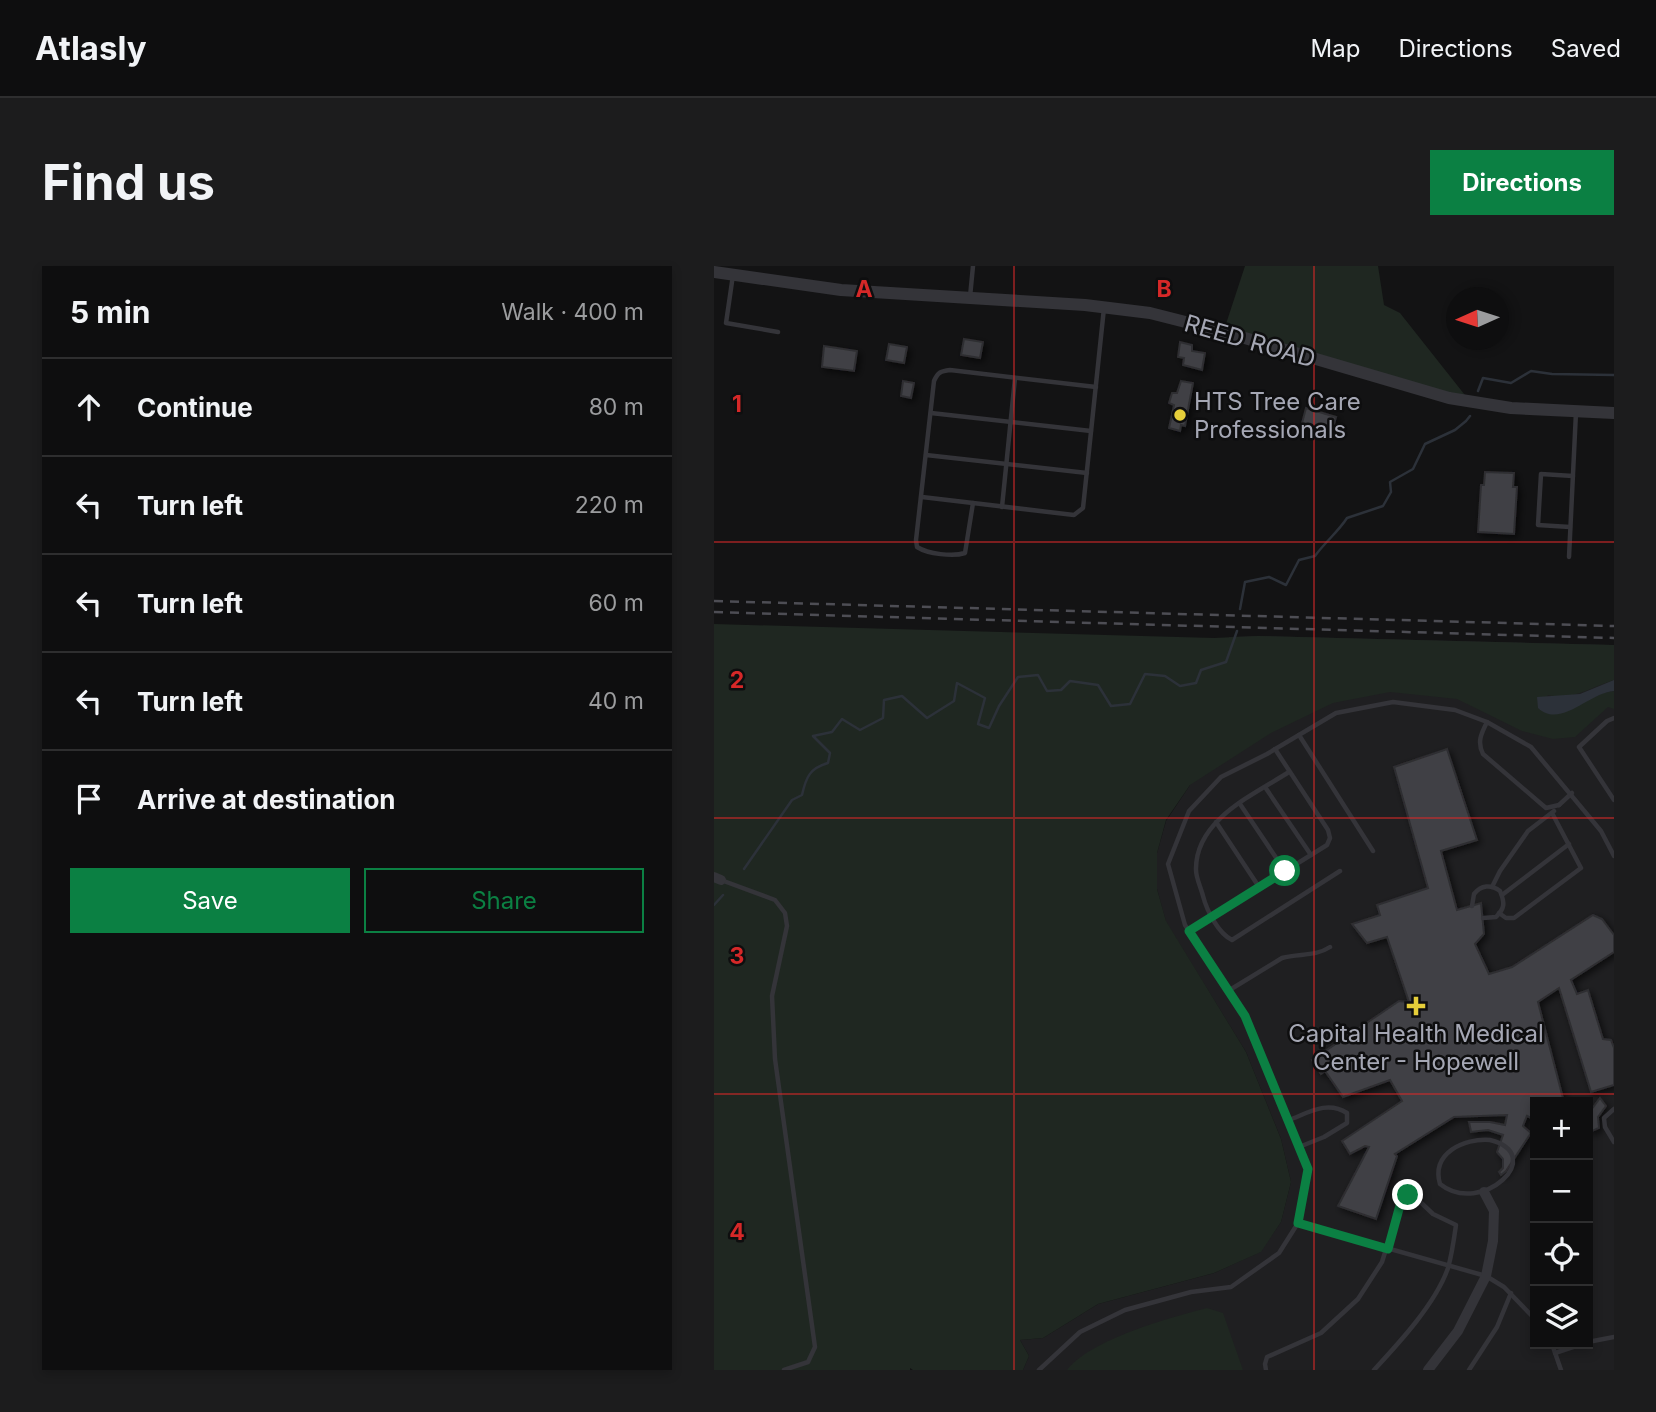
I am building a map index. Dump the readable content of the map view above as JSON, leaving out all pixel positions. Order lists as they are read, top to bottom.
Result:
{
  "streets": {
    "street": ["REED ROAD"]
  },
  "places": {
    "other": ["HTS Tree Care Professionals"],
    "health": ["Capital Health Medical Center - Hopewell"]
  },
  "north": "left",
  "page": {
    "header": "Atlasly",
    "nav": ["Map", "Directions", "Saved"],
    "buttons": [
      "Directions",
      ["Save", "Share"]
    ],
    "title": "Find us",
    "heading": ["5 min", "Walk · 400 m"],
    "list": [
      ["Continue", "80 m"],
      ["Turn left", "220 m"],
      ["Turn left", "60 m"],
      ["Turn left", "40 m"],
      "Arrive at destination"
    ],
    "map_buttons": ["+", "−"]
  },
  "grid": {
    "columns": ["A", "B"],
    "rows": [
      "1",
      "2",
      "3",
      "4"
    ]
  }
}
